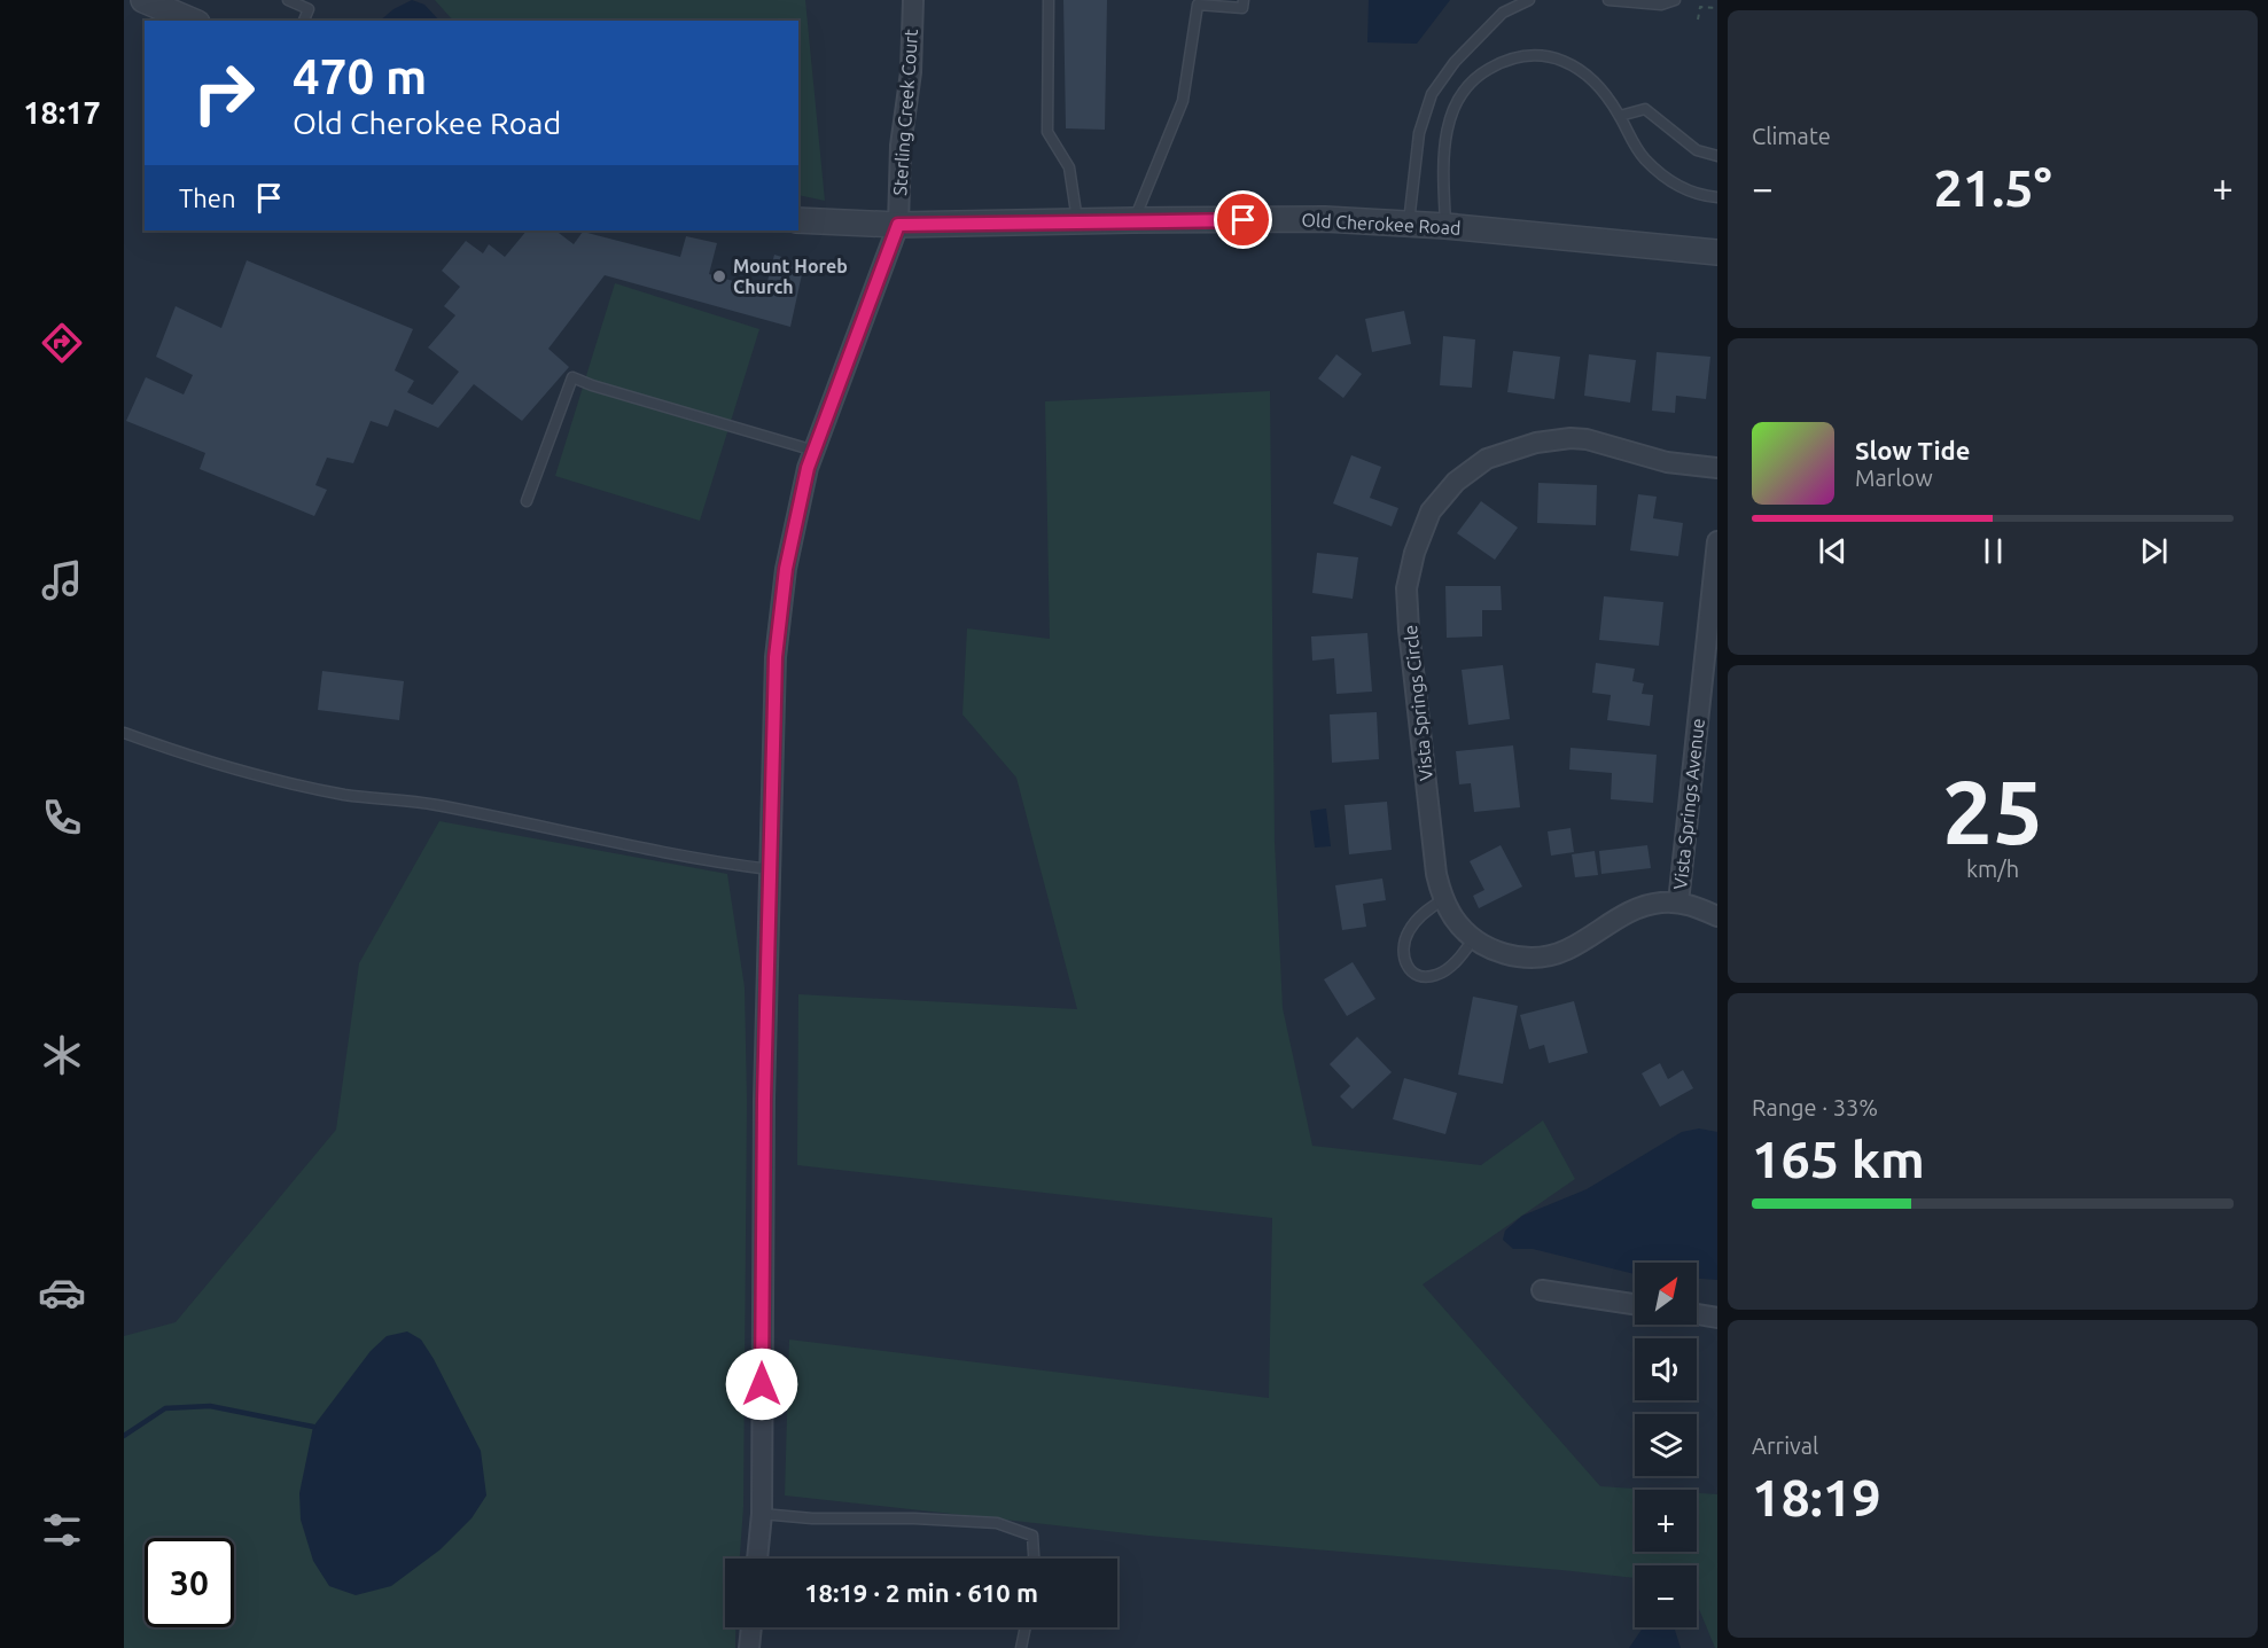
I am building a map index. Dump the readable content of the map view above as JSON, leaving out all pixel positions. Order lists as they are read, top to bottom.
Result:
{
  "streets": {
    "street": [
      "Sterling Creek Court",
      "Old Cherokee Road",
      "Vista Springs Circle",
      "Vista Springs Avenue"
    ]
  },
  "crossings": [
    ["Sterling Creek Court", "Old Cherokee Road"],
    ["Vista Springs Circle", "Vista Springs Avenue"]
  ],
  "places": ["Mount Horeb Church"],
  "north": "top right",
  "page": {
    "tabs": "18:17",
    "tile": [
      "Climate",
      ["25", "km/h"],
      ["Range · 33%", "165 km"],
      ["Arrival", "18:19"]
    ],
    "turn": ["470 m", "Old Cherokee Road"],
    "heat": ["−", "21.5°", "+"],
    "then": "Then",
    "song": ["Slow Tide", "Marlow"],
    "map_buttons": ["+", "−"],
    "limit": "30",
    "trip": "18:19 · 2 min · 610 m"
  }
}
